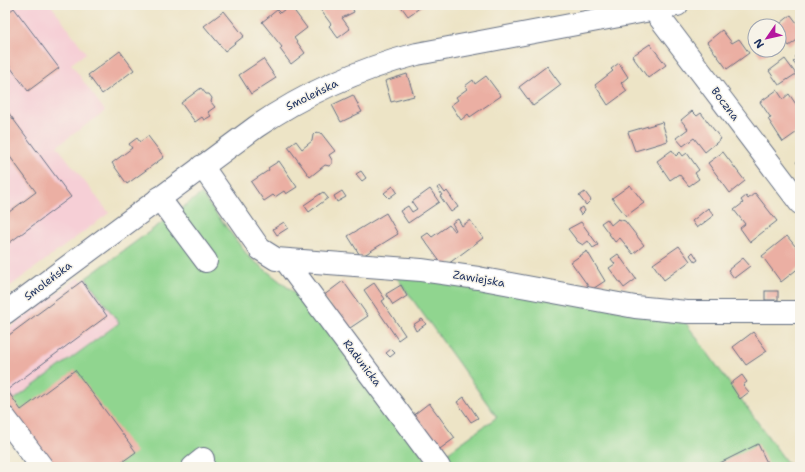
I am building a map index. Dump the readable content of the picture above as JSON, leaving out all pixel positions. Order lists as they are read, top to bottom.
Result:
{
  "streets": {
    "street": [
      "Smoleńska",
      "Boczna",
      "Zawiejska",
      "Radunicka"
    ]
  },
  "crossings": [
    ["Smoleńska", "Boczna"],
    ["Smoleńska", "Zawiejska"],
    ["Zawiejska", "Radunicka"]
  ],
  "north": "bottom left"
}
